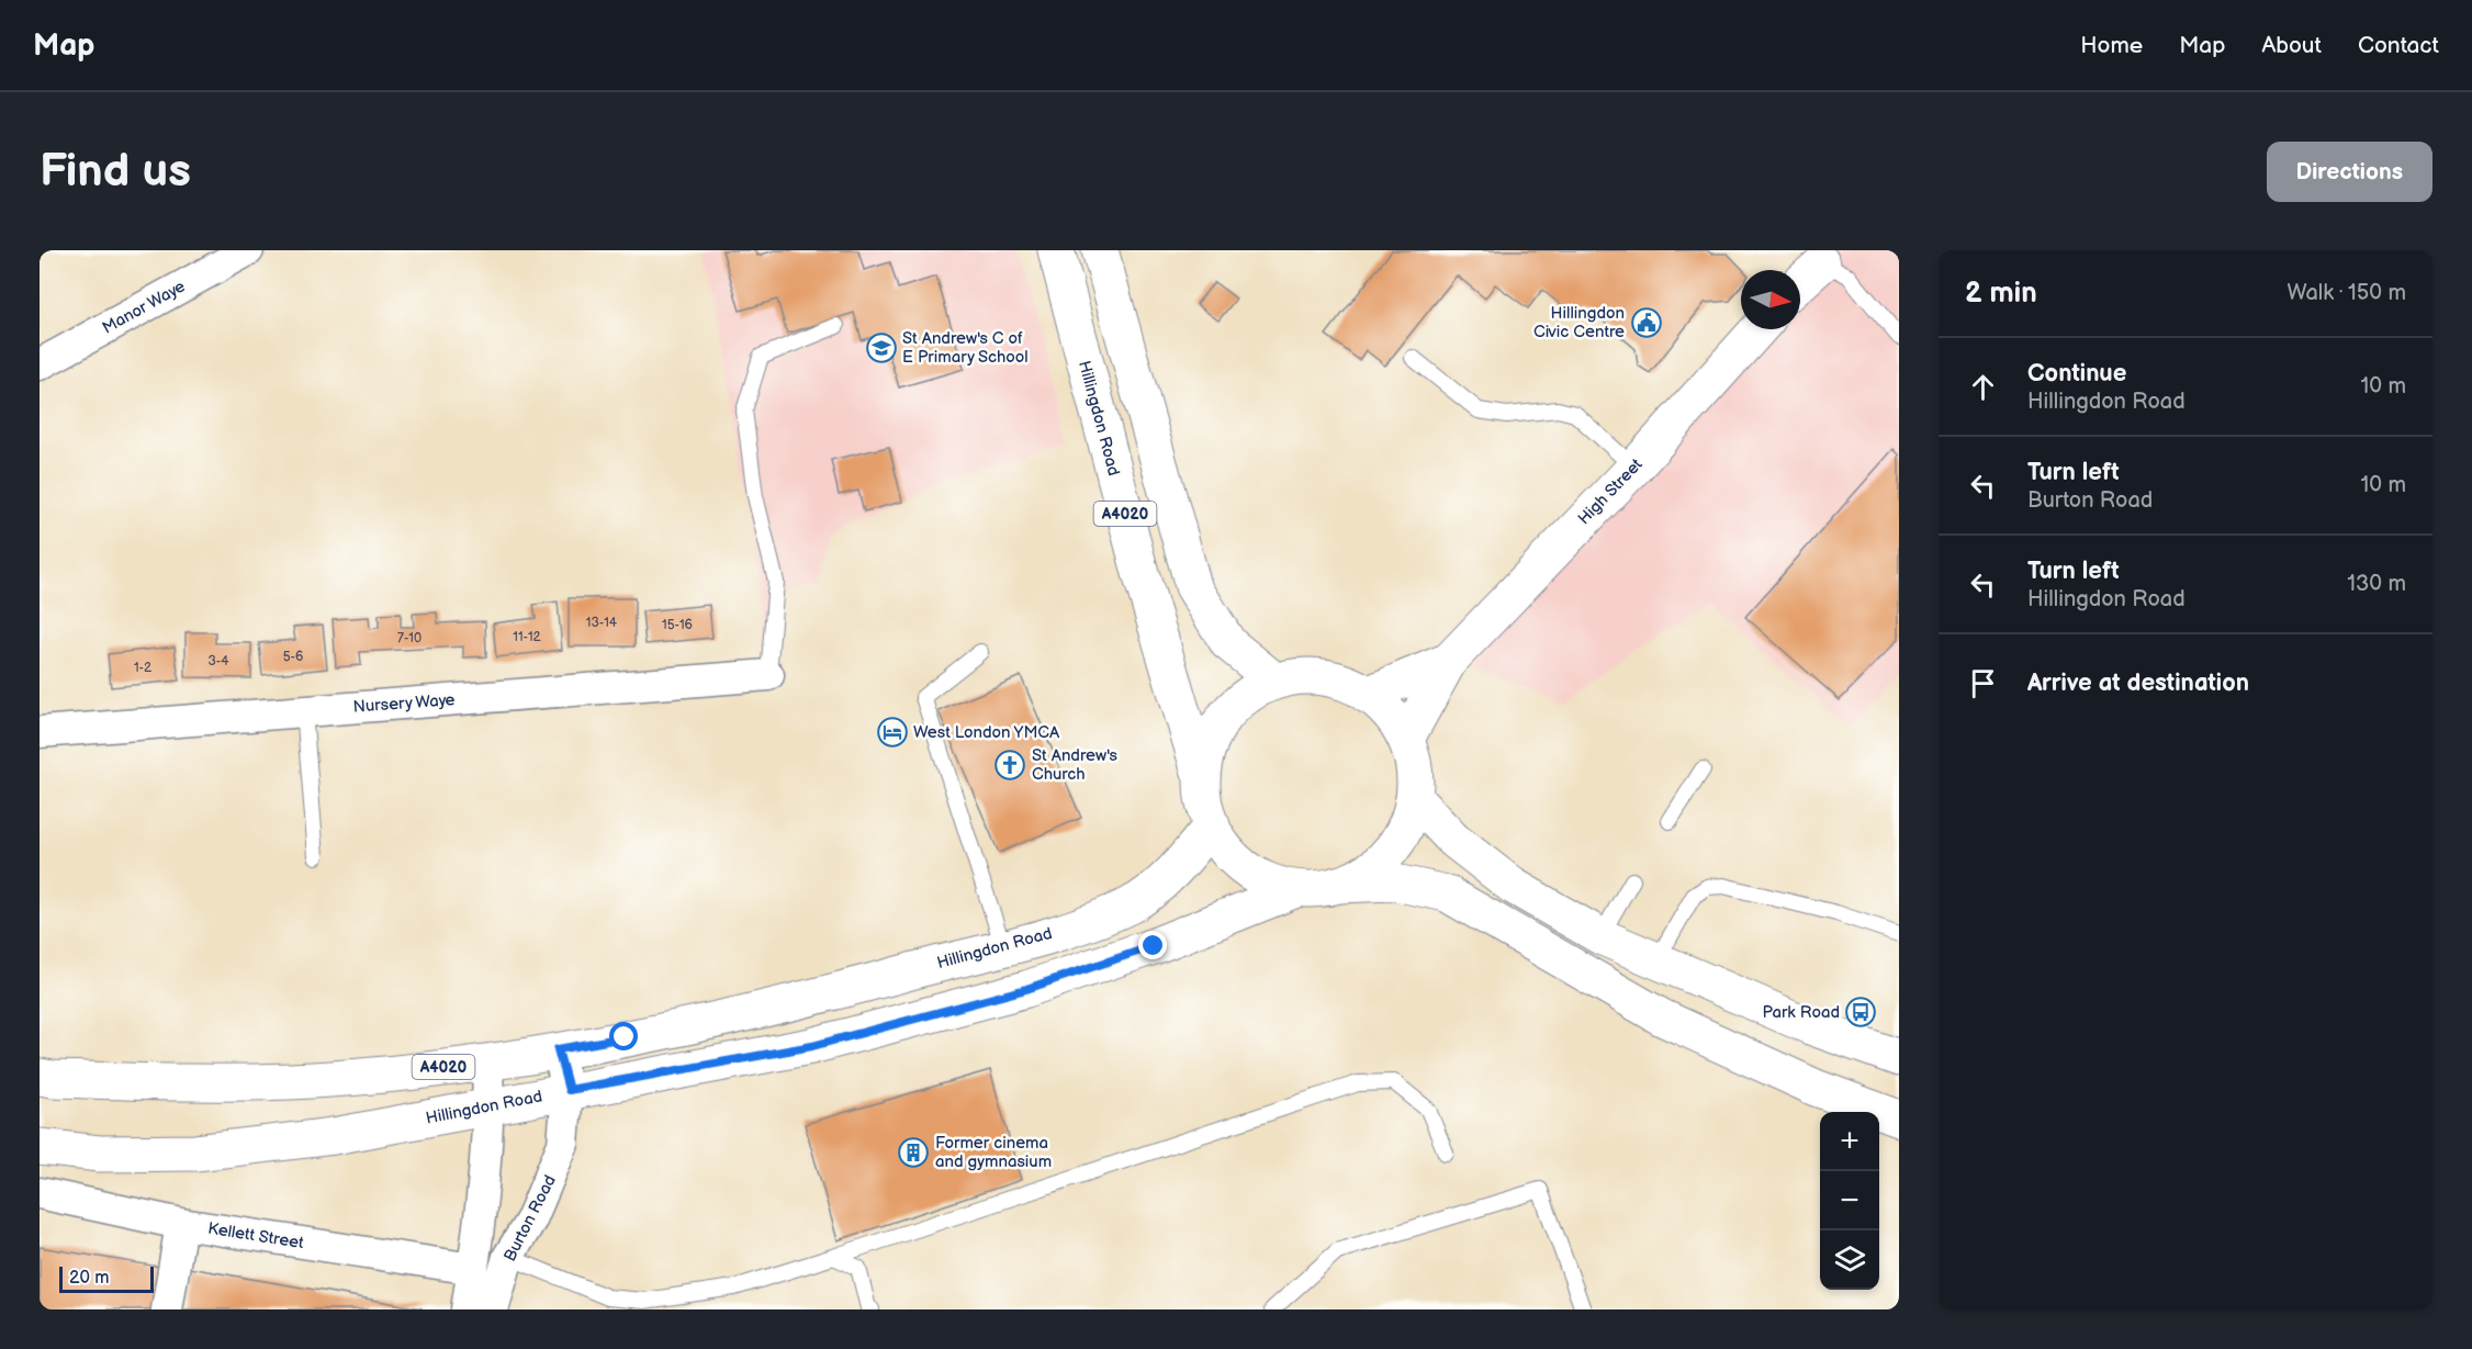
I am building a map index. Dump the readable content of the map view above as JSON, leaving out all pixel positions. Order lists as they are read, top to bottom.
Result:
{
  "streets": {
    "main road": ["Hillingdon Road", "High Street", "A4020"],
    "street": [
      "Manor Waye",
      "Nursery Waye",
      "Burton Road",
      "Kellett Street"
    ]
  },
  "crossings": [
    ["Hillingdon Road", "A4020"],
    ["Hillingdon Road", "Burton Road"],
    ["Burton Road", "Kellett Street"]
  ],
  "places": {
    "public building": ["Hillingdon Civic Centre"],
    "school or university": ["St Andrew's C of E Primary School"],
    "hotel": ["West London YMCA"],
    "church": ["St Andrew's Church"],
    "bus stop": ["Park Road"],
    "building": ["Former cinema and gymnasium"]
  },
  "house_numbers": [
    "13-14",
    "15-16",
    "11-12",
    "7-10",
    "5-6",
    "3-4",
    "1-2"
  ],
  "scale_bar": "20 m",
  "north": "right",
  "page": {
    "header": "Map",
    "nav": [
      "Home",
      "Map",
      "About",
      "Contact"
    ],
    "buttons": "Directions",
    "title": "Find us",
    "heading": ["2 min", "Walk · 150 m"],
    "list": [
      ["Continue", "Hillingdon Road", "10 m"],
      ["Turn left", "Burton Road", "10 m"],
      ["Turn left", "Hillingdon Road", "130 m"],
      "Arrive at destination"
    ],
    "map_buttons": ["+", "−"],
    "scale": "20 m"
  }
}
